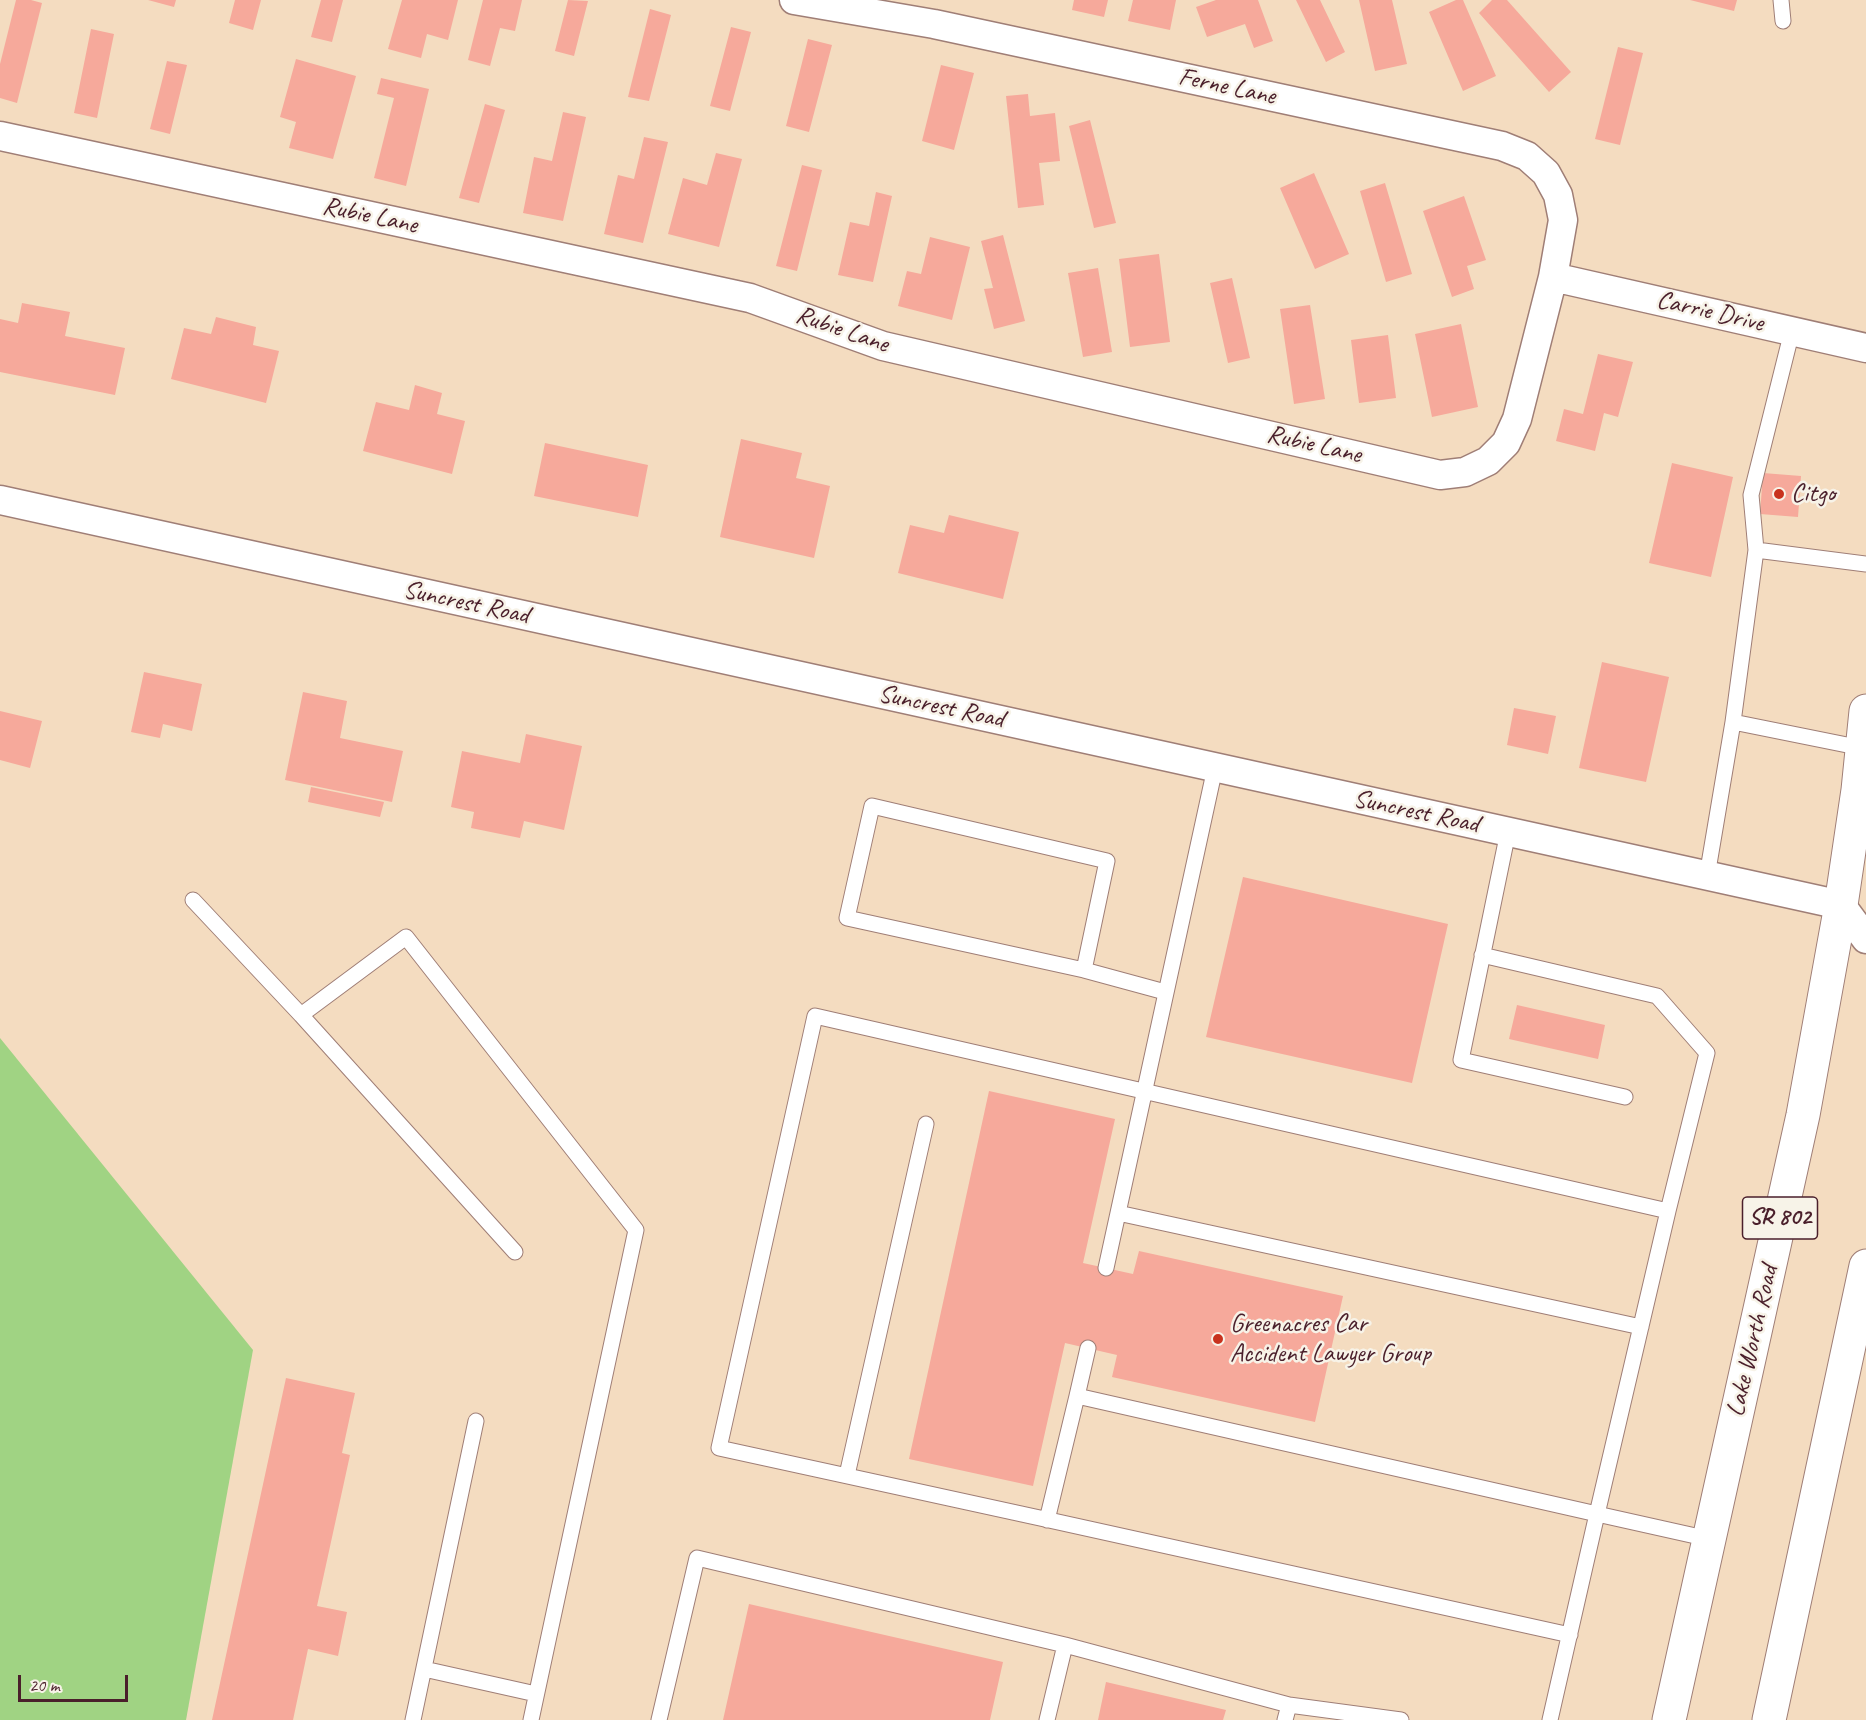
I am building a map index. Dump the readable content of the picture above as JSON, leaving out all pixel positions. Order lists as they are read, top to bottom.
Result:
{
  "streets": {
    "main road": ["SR 802", "Lake Worth Road"],
    "street": [
      "Ferne Lane",
      "Rubie Lane",
      "Carrie Drive",
      "Suncrest Road"
    ]
  },
  "crossings": [
    ["Ferne Lane", "Rubie Lane"],
    ["Ferne Lane", "Carrie Drive"],
    ["Rubie Lane", "Carrie Drive"],
    ["Suncrest Road", "Lake Worth Road"]
  ],
  "places": ["Citgo", "Greenacres Car Accident Lawyer Group"],
  "scale_bar": "20 m"
}
